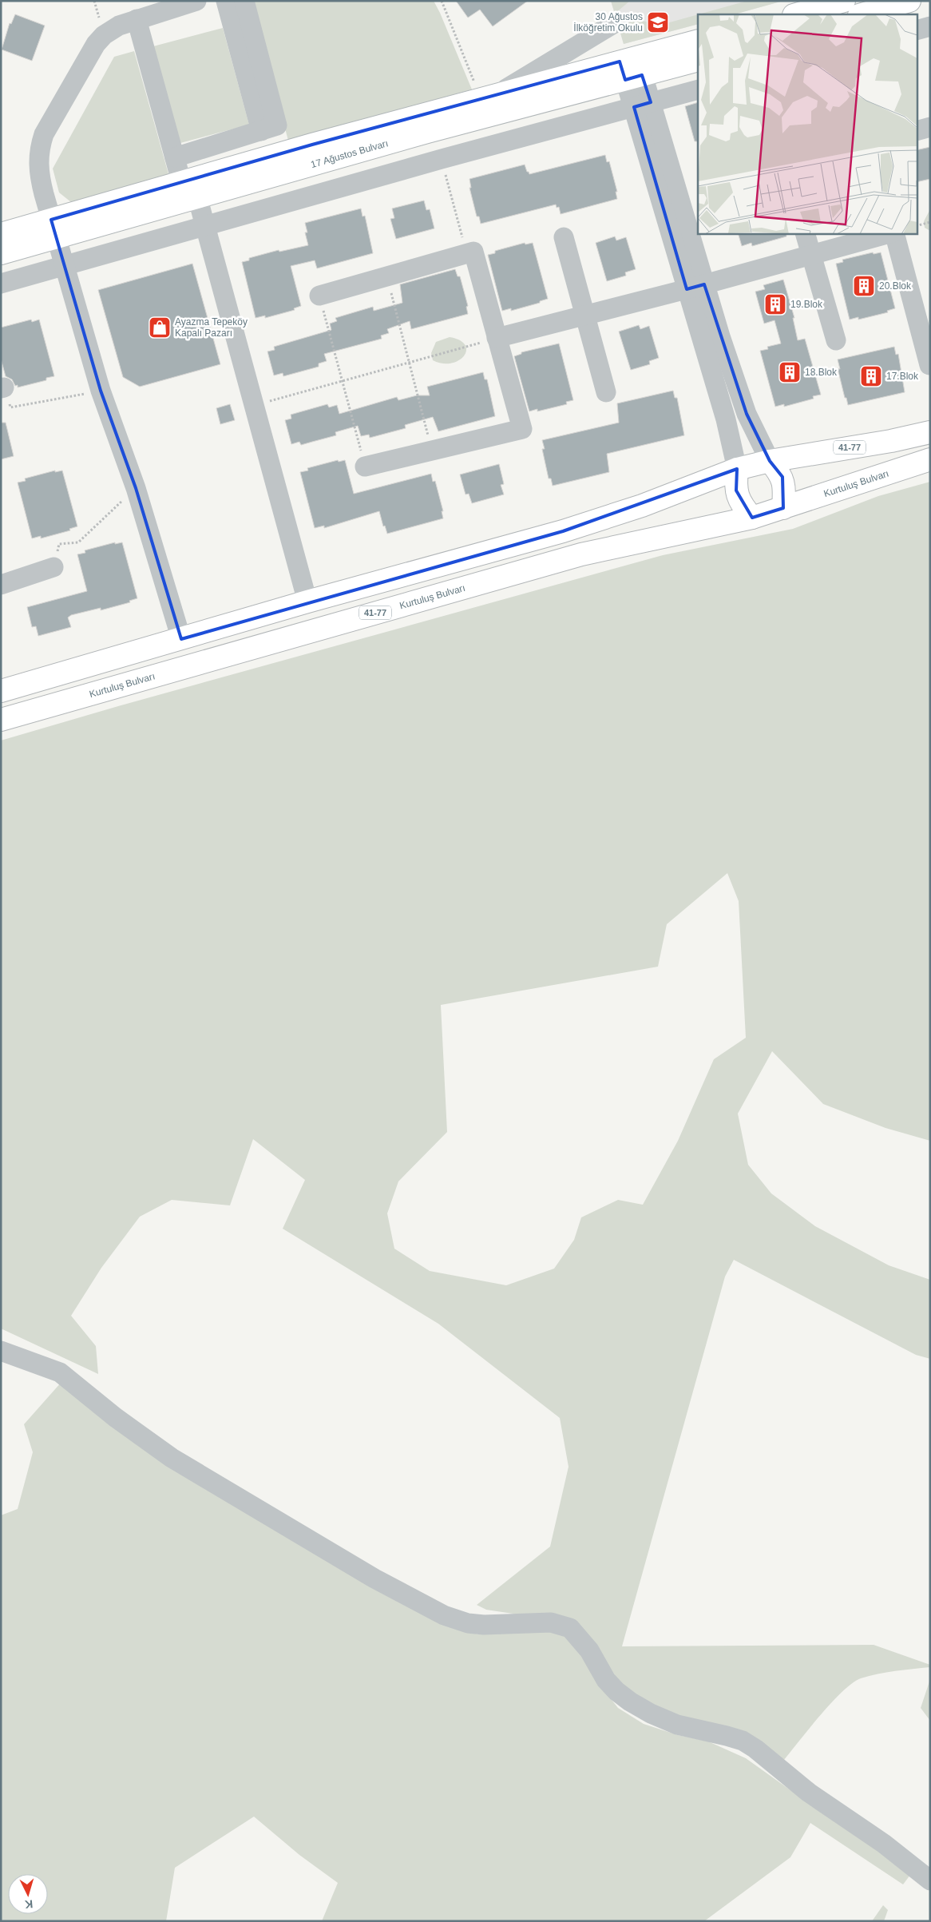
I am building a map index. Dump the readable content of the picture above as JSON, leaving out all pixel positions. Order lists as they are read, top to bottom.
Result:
{
  "streets": {
    "main road": ["17 Ağustos Bulvarı", "41-77", "Kurtuluş Bulvarı"]
  },
  "crossings": [
    ["41-77", "Kurtuluş Bulvarı"]
  ],
  "places": {
    "school or university": ["30 Ağustos İlköğretim Okulu"],
    "building": [
      "20.Blok",
      "19.Blok",
      "18.Blok",
      "17.Blok"
    ],
    "shop": ["Ayazma Tepeköy Kapalı Pazarı"]
  },
  "north": "bottom"
}
